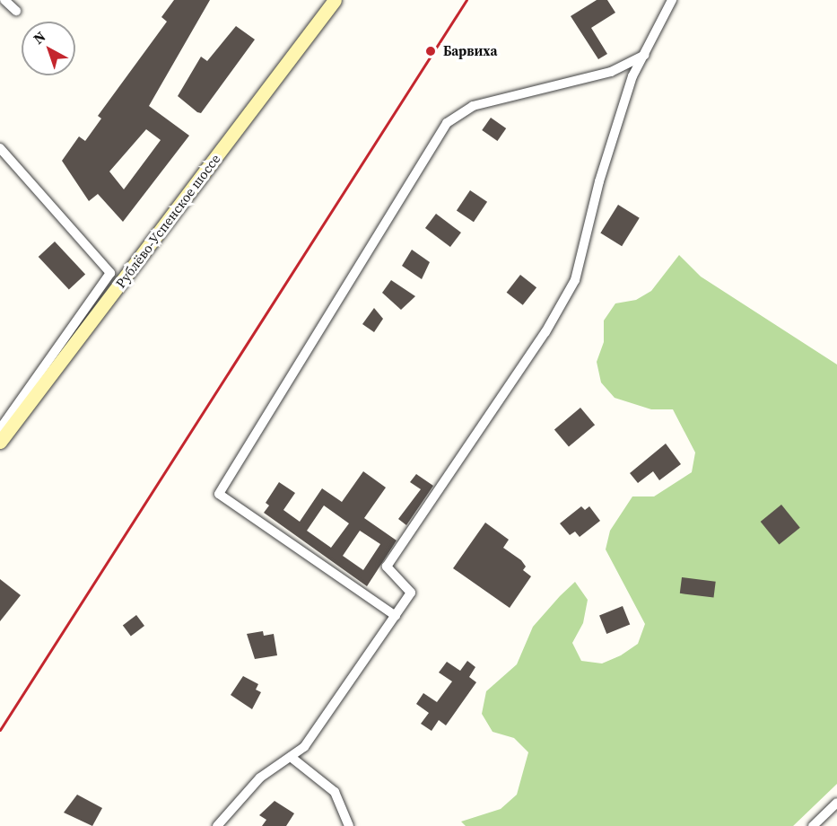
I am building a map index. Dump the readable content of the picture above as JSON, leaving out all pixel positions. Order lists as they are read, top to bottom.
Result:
{
  "streets": {
    "main road": ["Рублёво-Успенское шоссе"]
  },
  "places": ["Барвиха"],
  "north": "top left"
}
